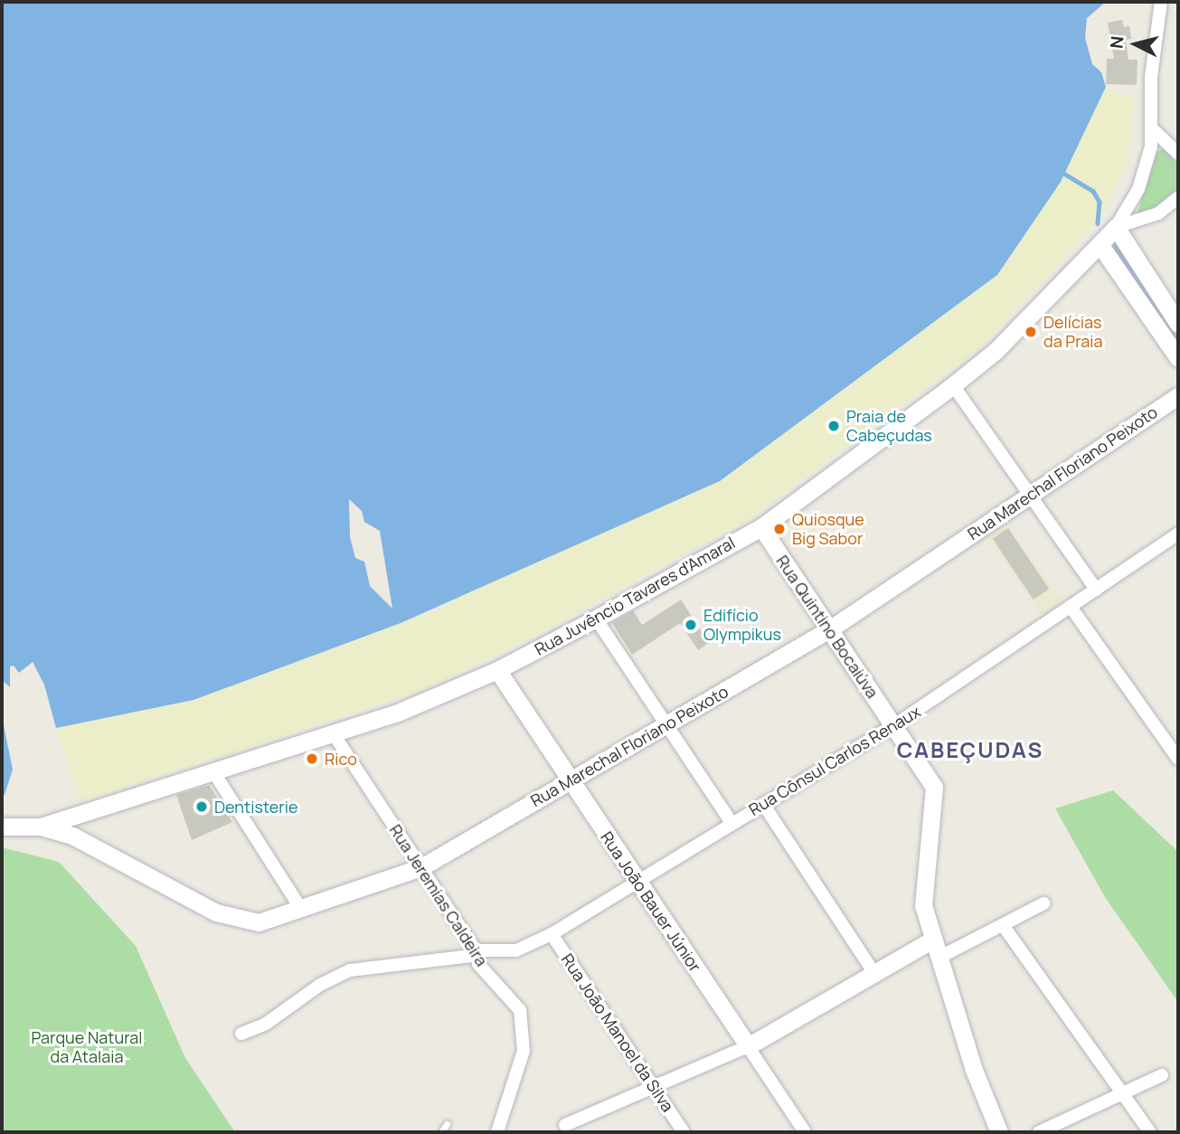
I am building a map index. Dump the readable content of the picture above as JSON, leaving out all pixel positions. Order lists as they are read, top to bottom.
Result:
{
  "streets": {
    "street": [
      "Rua Marechal Floriano Peixoto",
      "Rua Juvêncio Tavares d'Amaral",
      "Rua Quintino Bocaiúva",
      "Rua Cônsul Carlos Renaux",
      "Rua Jeremias Caldeira",
      "Rua João Bauer Júnior",
      "Rua João Manoel da Silva"
    ]
  },
  "crossings": [
    ["Rua Marechal Floriano Peixoto", "Rua Juvêncio Tavares d'Amaral"],
    ["Rua Marechal Floriano Peixoto", "Rua Quintino Bocaiúva"],
    ["Rua Marechal Floriano Peixoto", "Rua Jeremias Caldeira"],
    ["Rua Marechal Floriano Peixoto", "Rua João Bauer Júnior"],
    ["Rua Juvêncio Tavares d'Amaral", "Rua Quintino Bocaiúva"],
    ["Rua Juvêncio Tavares d'Amaral", "Rua Jeremias Caldeira"],
    ["Rua Juvêncio Tavares d'Amaral", "Rua João Bauer Júnior"],
    ["Rua Quintino Bocaiúva", "Rua Cônsul Carlos Renaux"],
    ["Rua Cônsul Carlos Renaux", "Rua Jeremias Caldeira"],
    ["Rua Cônsul Carlos Renaux", "Rua João Bauer Júnior"],
    ["Rua Cônsul Carlos Renaux", "Rua João Manoel da Silva"]
  ],
  "districts": ["CABEÇUDAS"],
  "parks": ["Parque Natural da Atalaia"],
  "places": [
    "Delícias da Praia",
    "Praia de Cabeçudas",
    "Quiosque Big Sabor",
    "Edifício Olympikus",
    "Rico",
    "Dentisterie"
  ],
  "north": "left"
}
